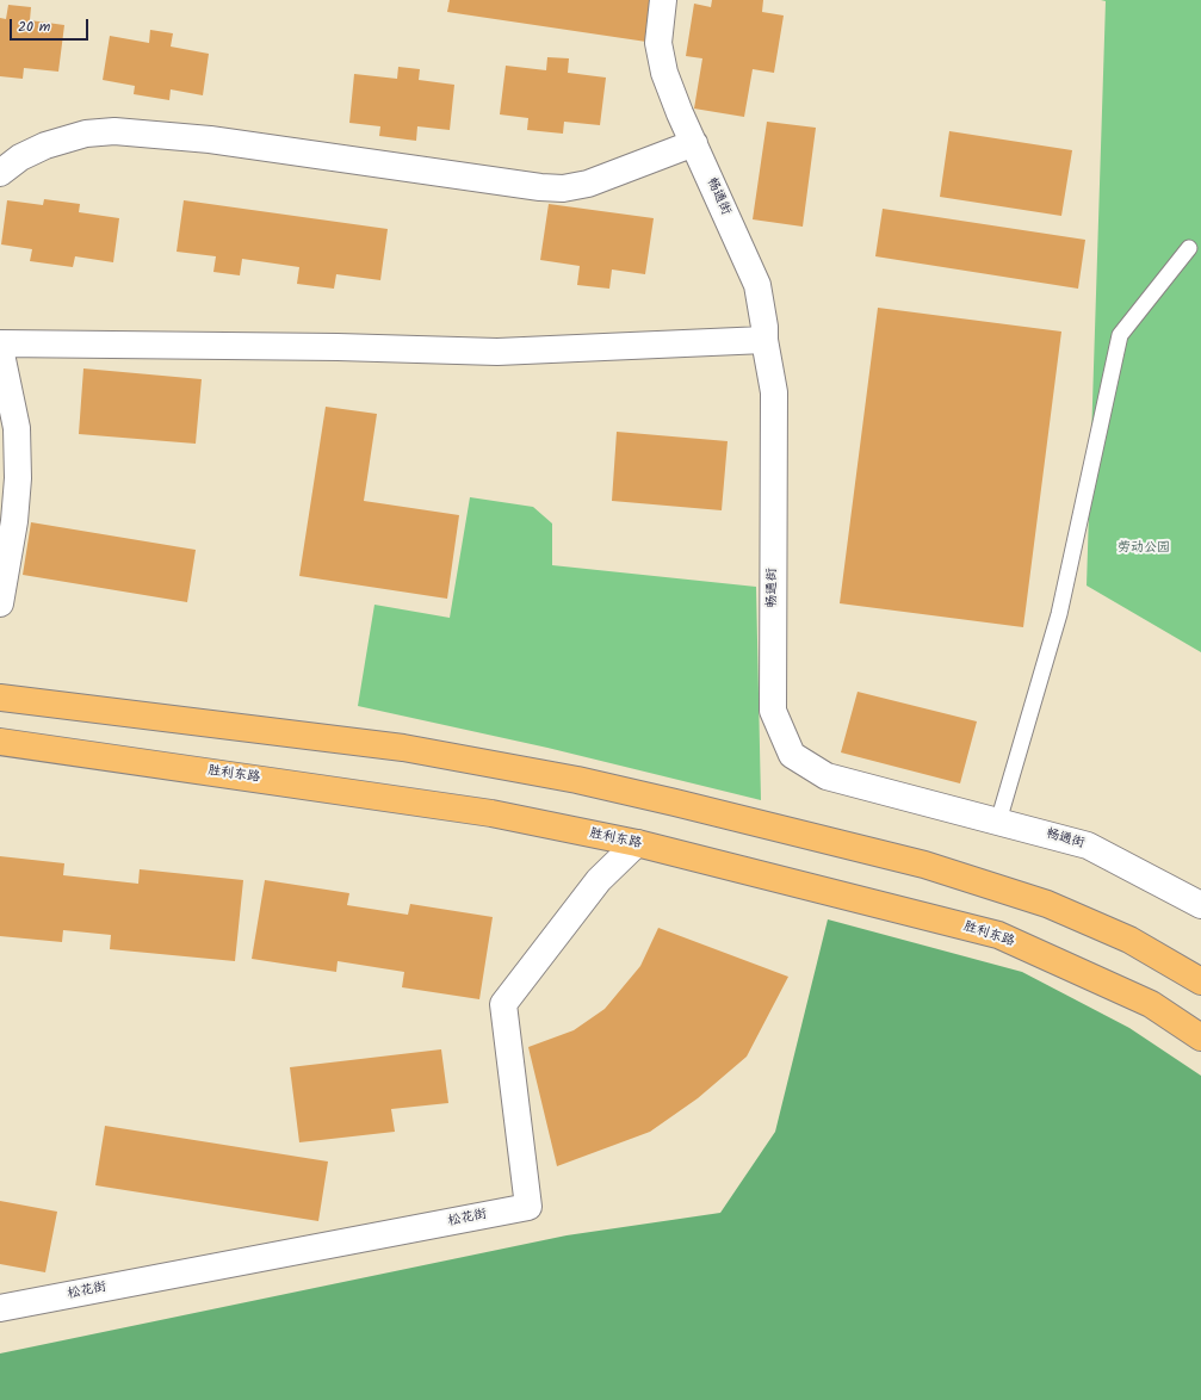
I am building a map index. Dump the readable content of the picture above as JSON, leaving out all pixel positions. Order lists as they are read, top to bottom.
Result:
{
  "streets": {
    "main road": ["胜利东路"],
    "street": ["畅通街", "松花街"]
  },
  "crossings": [
    ["胜利东路", "松花街"]
  ],
  "parks": ["劳动公园"],
  "scale_bar": "20 m"
}
